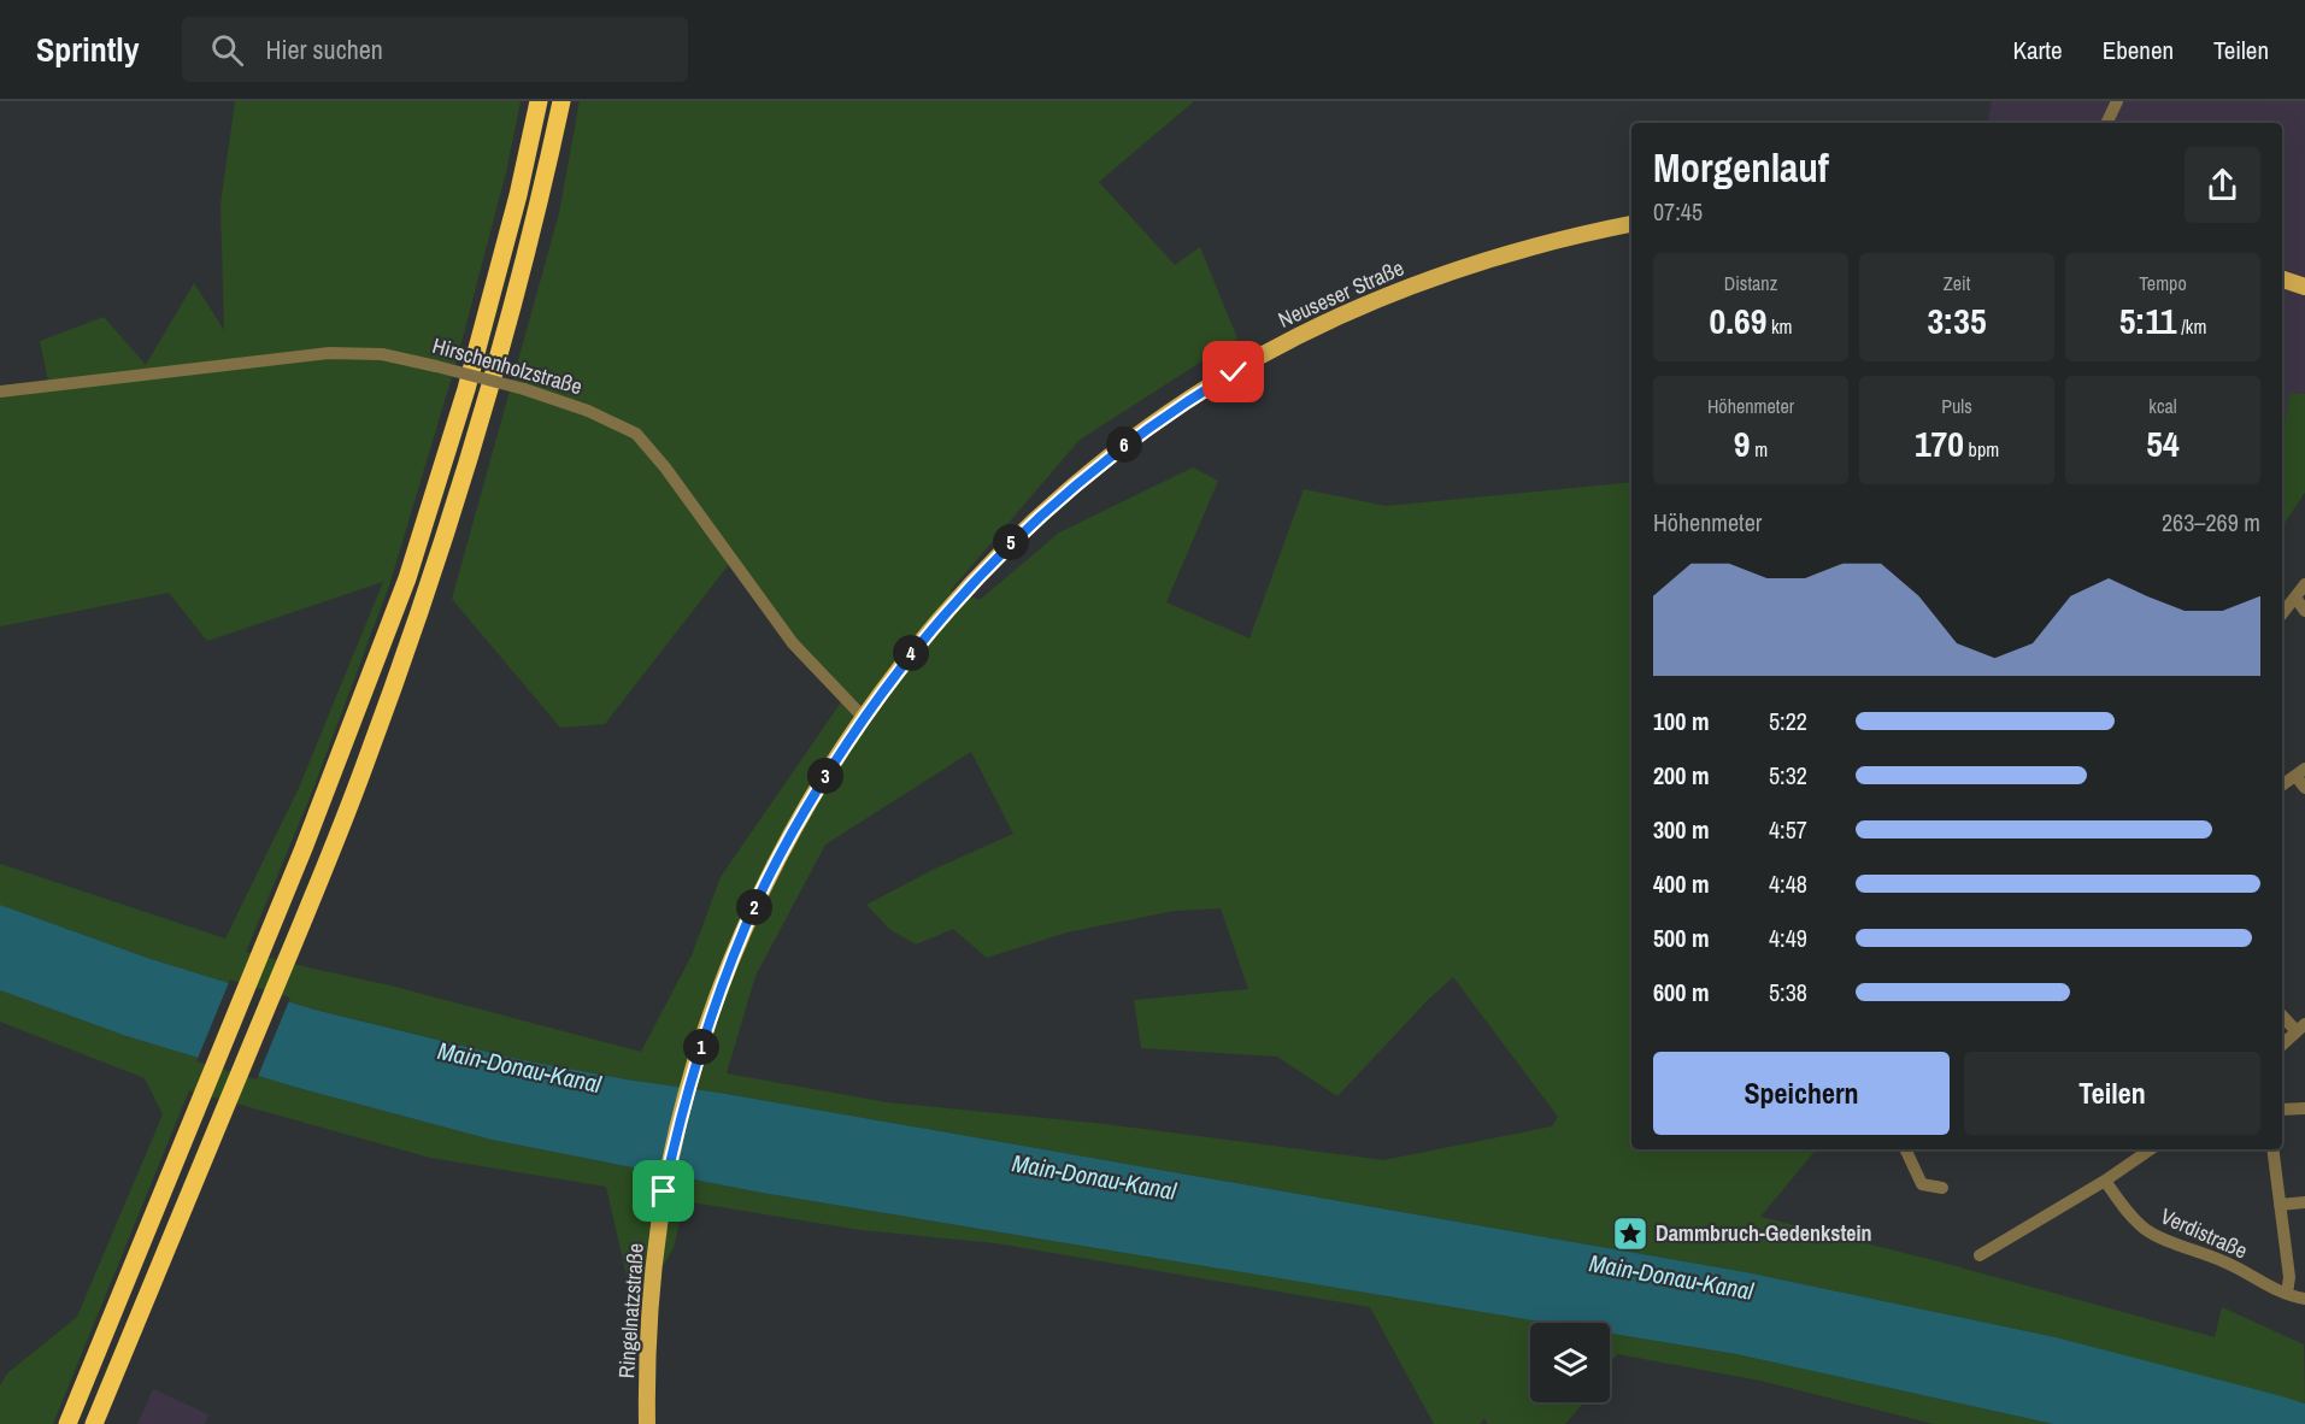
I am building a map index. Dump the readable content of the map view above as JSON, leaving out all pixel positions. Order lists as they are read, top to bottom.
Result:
{
  "streets": {
    "main road": ["Neuseser Straße", "Ringelnatzstraße"],
    "street": ["Hirschenholzstraße", "Verdistraße"]
  },
  "crossings": [
    ["Neuseser Straße", "Hirschenholzstraße"],
    ["Neuseser Straße", "Ringelnatzstraße"]
  ],
  "water": ["Main-Donau-Kanal"],
  "places": {
    "place": ["Dammbruch-Gedenkstein"]
  },
  "page": {
    "header": "Sprintly",
    "search": "Hier suchen",
    "nav": ["Karte", "Ebenen", "Teilen"],
    "heading": ["Morgenlauf", "07:45"],
    "stats": [
      ["Distanz", "0.69 km"],
      ["Zeit", "3:35"],
      ["Tempo", "5:11 /km"],
      ["Höhenmeter", "9 m"],
      ["Puls", "170 bpm"],
      ["kcal", "54"]
    ],
    "pins": [
      "6",
      "5",
      "4",
      "3",
      "2",
      "1"
    ],
    "chart": ["Höhenmeter", "263–269 m"],
    "list": [
      {
        "name": "100 m",
        "note": "5:22"
      },
      {
        "name": "200 m",
        "note": "5:32"
      },
      {
        "name": "300 m",
        "note": "4:57"
      },
      {
        "name": "400 m",
        "note": "4:48"
      },
      {
        "name": "500 m",
        "note": "4:49"
      },
      {
        "name": "600 m",
        "note": "5:38"
      }
    ],
    "buttons": ["Speichern", "Teilen"]
  }
}
